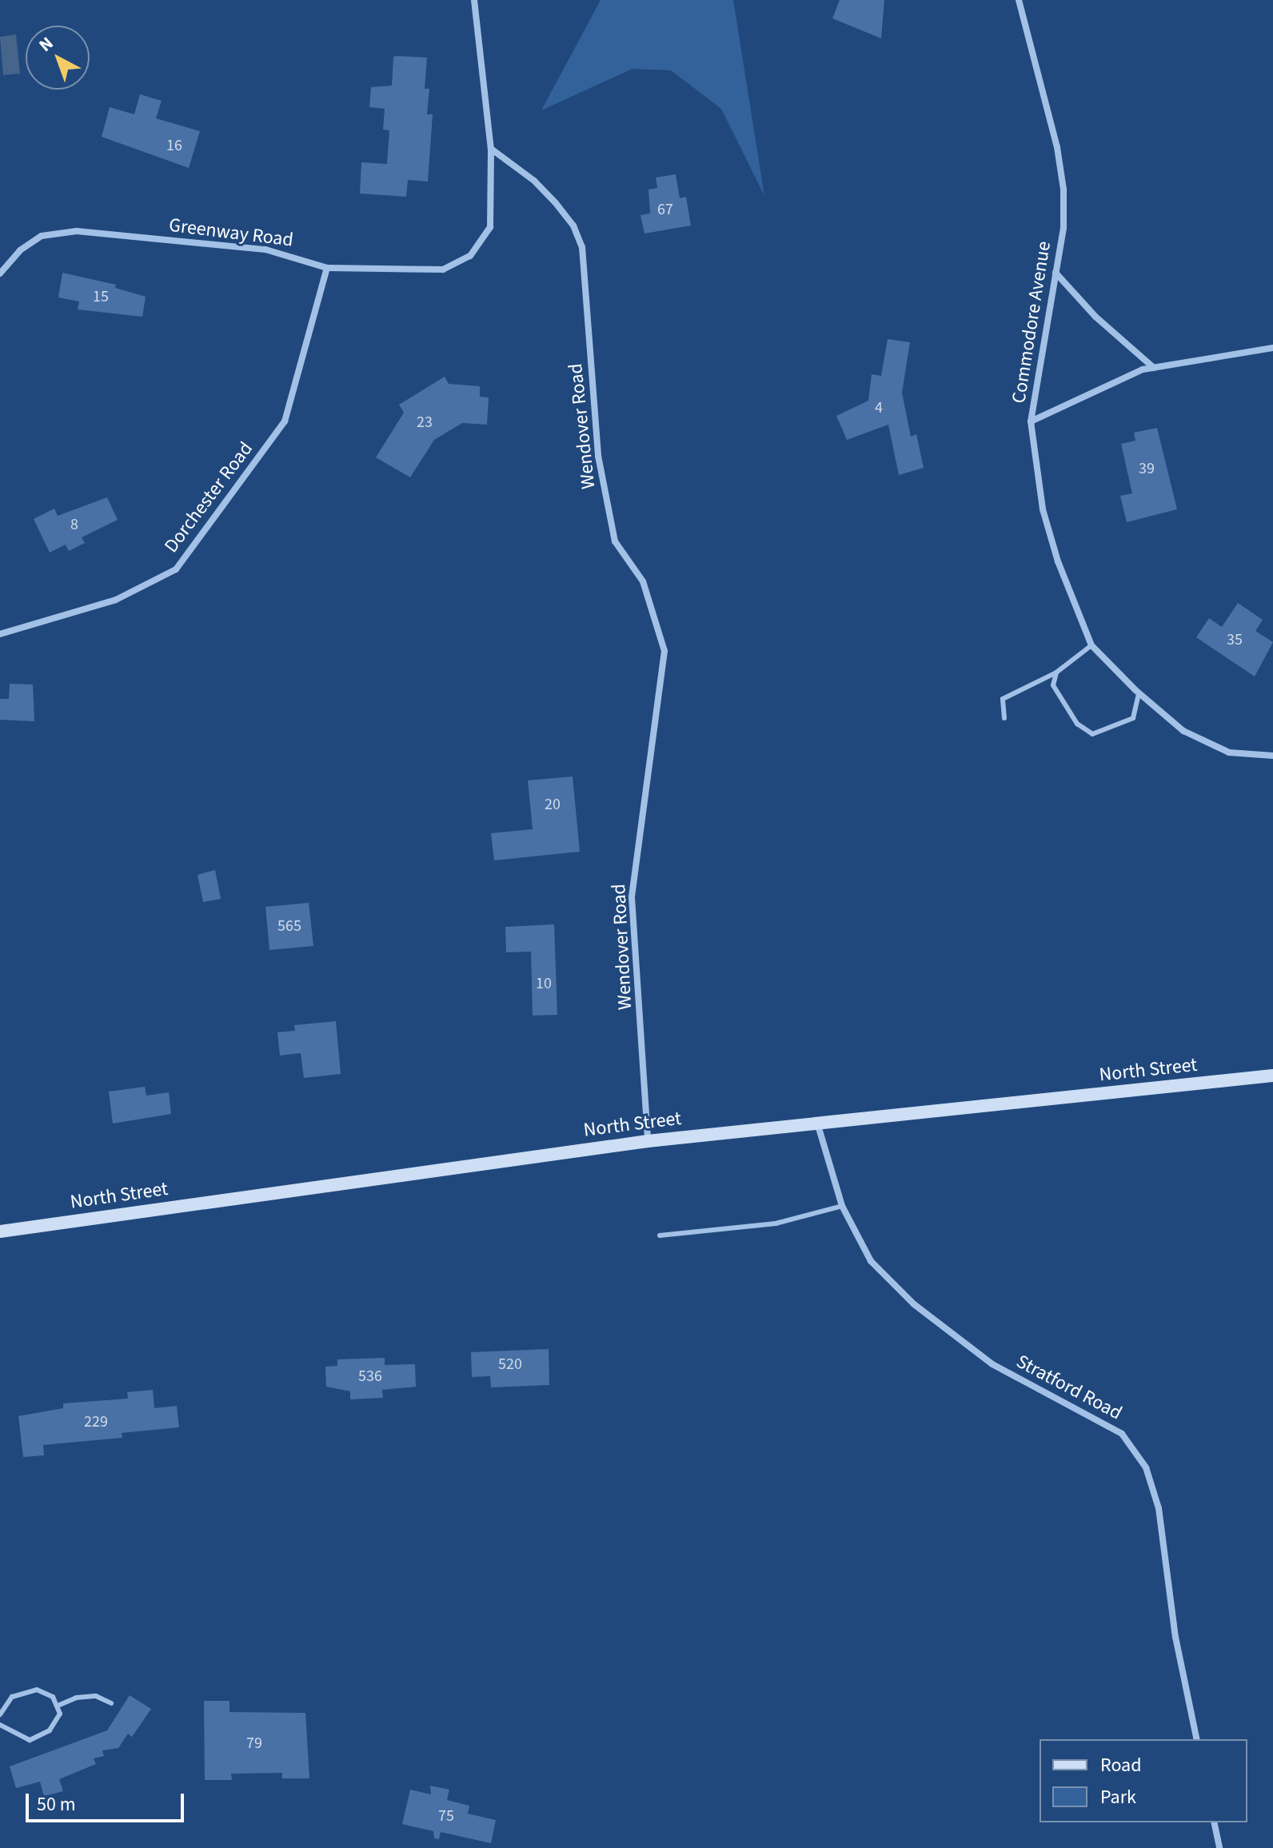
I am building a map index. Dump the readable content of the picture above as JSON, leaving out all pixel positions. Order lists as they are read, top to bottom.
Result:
{
  "streets": {
    "main road": ["North Street"],
    "street": [
      "Greenway Road",
      "Commodore Avenue",
      "Wendover Road",
      "Dorchester Road",
      "Stratford Road"
    ]
  },
  "crossings": [
    ["Greenway Road", "Dorchester Road"],
    ["Wendover Road", "North Street"],
    ["North Street", "Stratford Road"]
  ],
  "house_numbers": [
    "16",
    "67",
    "15",
    "4",
    "23",
    "39",
    "8",
    "35",
    "20",
    "565",
    "10",
    "520",
    "536",
    "229",
    "79",
    "75"
  ],
  "legend": ["Road", "Park"],
  "scale_bar": "50 m",
  "north": "top left"
}
